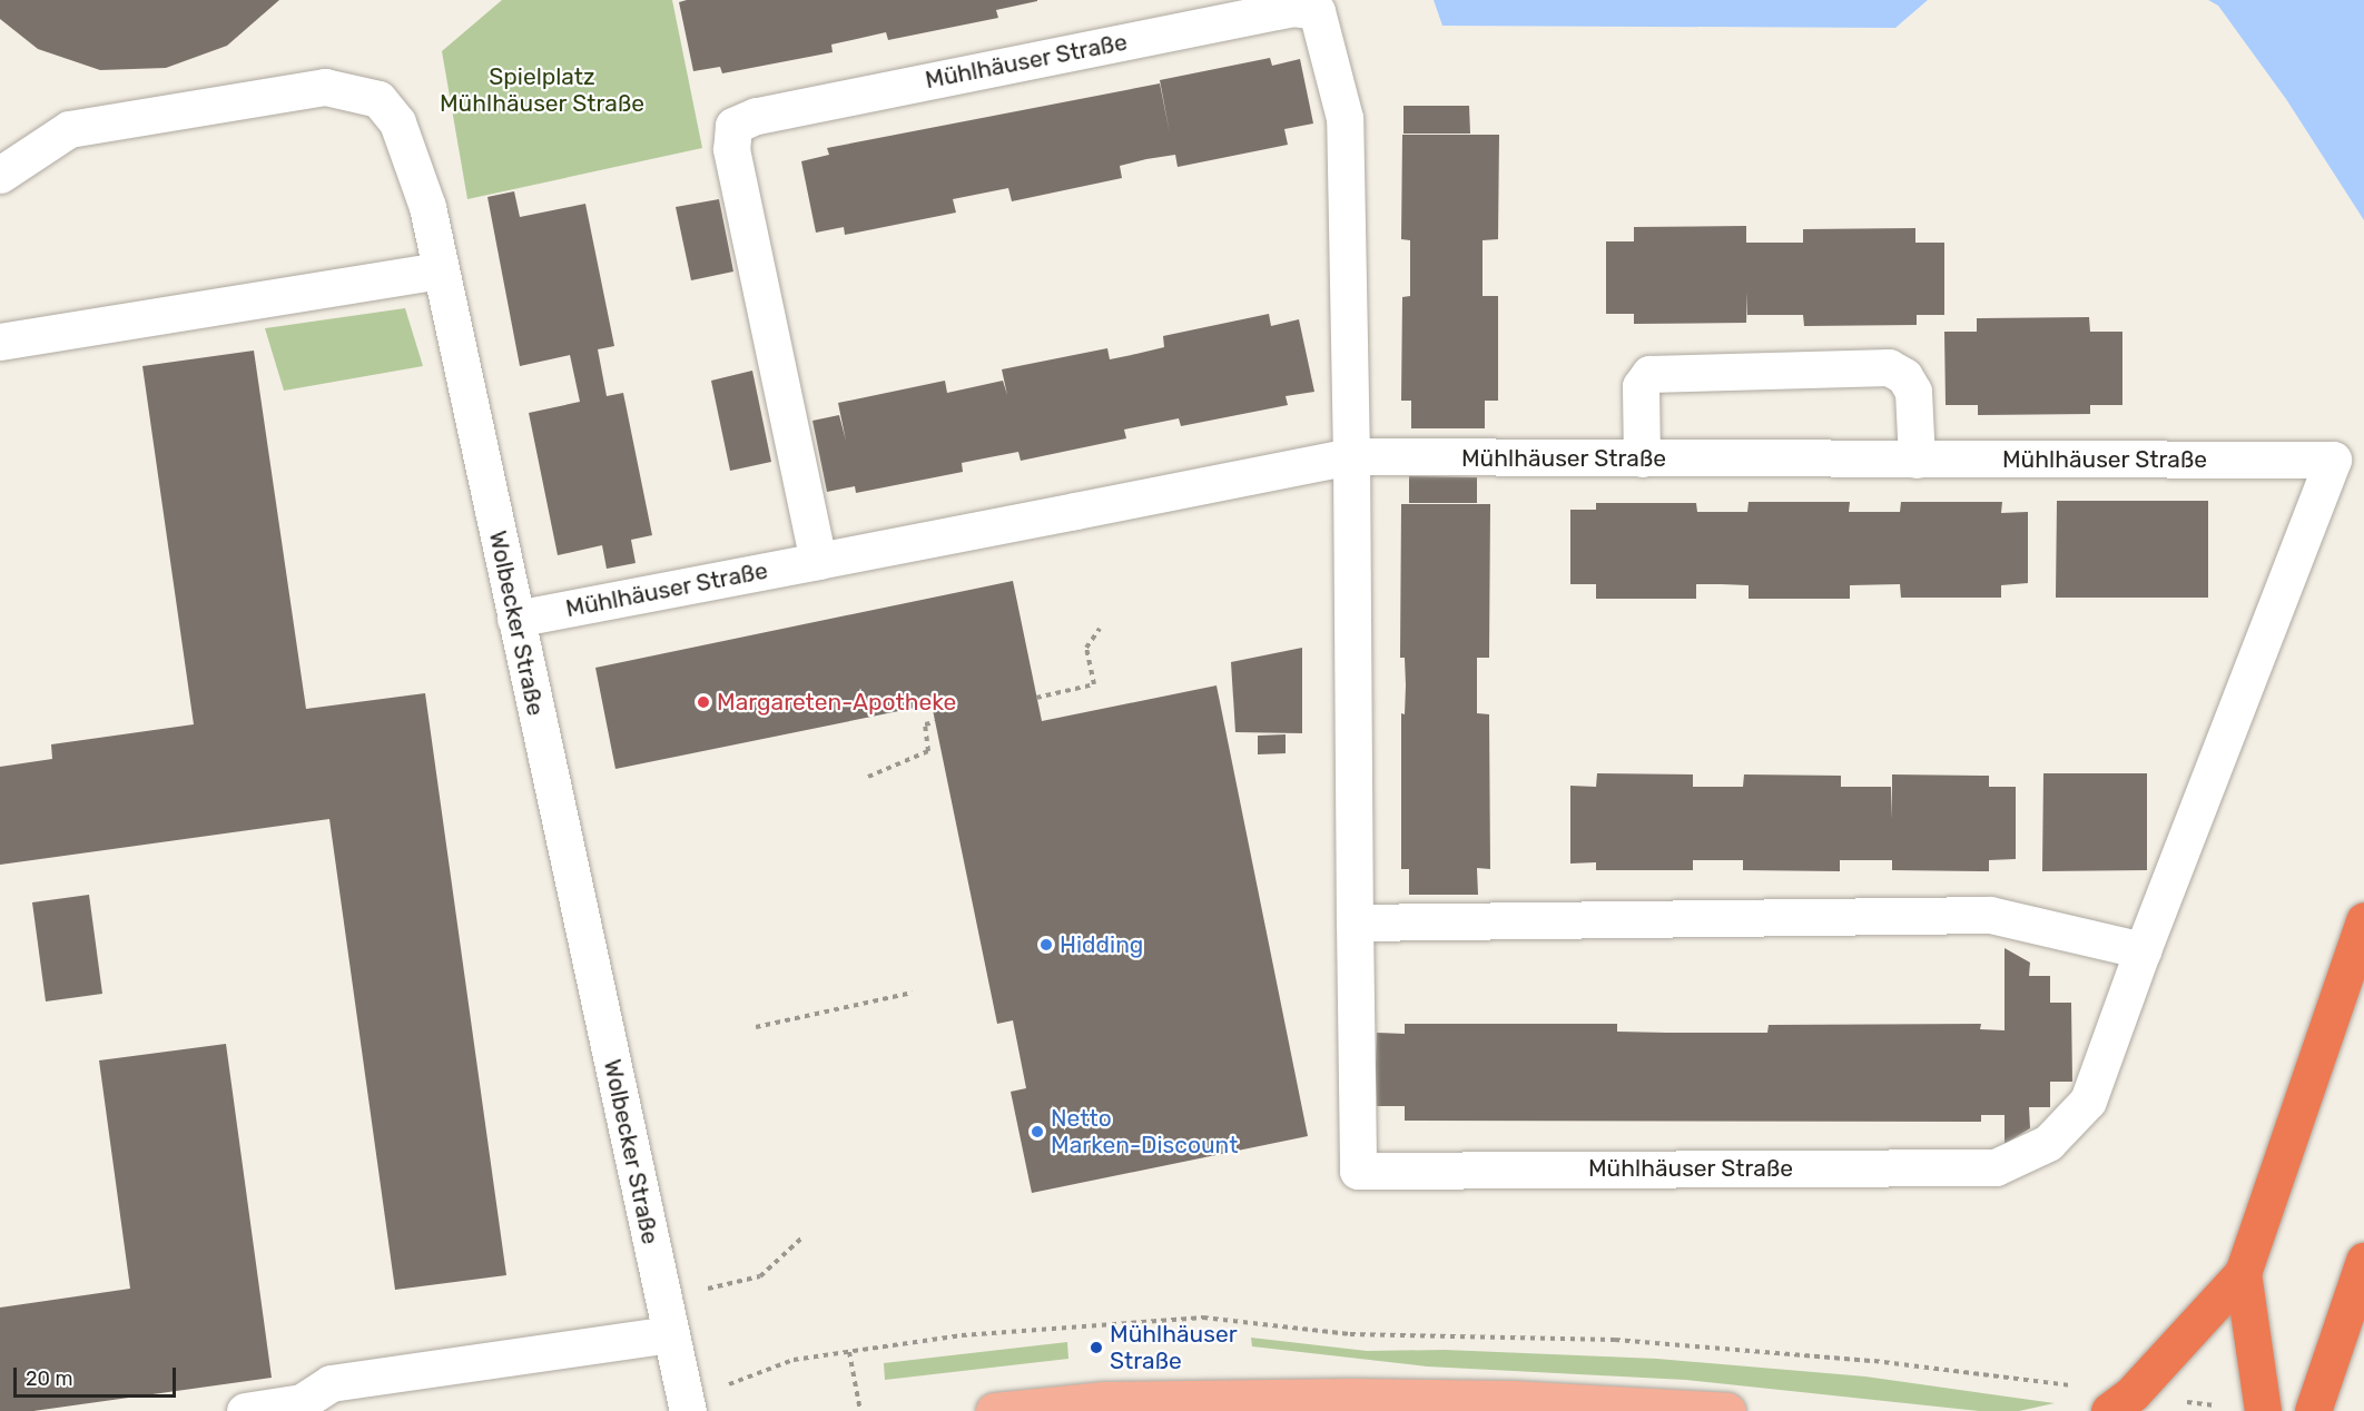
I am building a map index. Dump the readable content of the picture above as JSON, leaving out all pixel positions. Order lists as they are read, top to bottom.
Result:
{
  "streets": {
    "street": ["Mühlhäuser Straße", "Wolbecker Straße"]
  },
  "crossings": [
    ["Mühlhäuser Straße", "Wolbecker Straße"]
  ],
  "parks": ["Spielplatz Mühlhäuser Straße"],
  "places": [
    "Margareten-Apotheke",
    "Hidding",
    "Netto Marken-Discount",
    "Mühlhäuser Straße"
  ],
  "scale_bar": "20 m"
}
